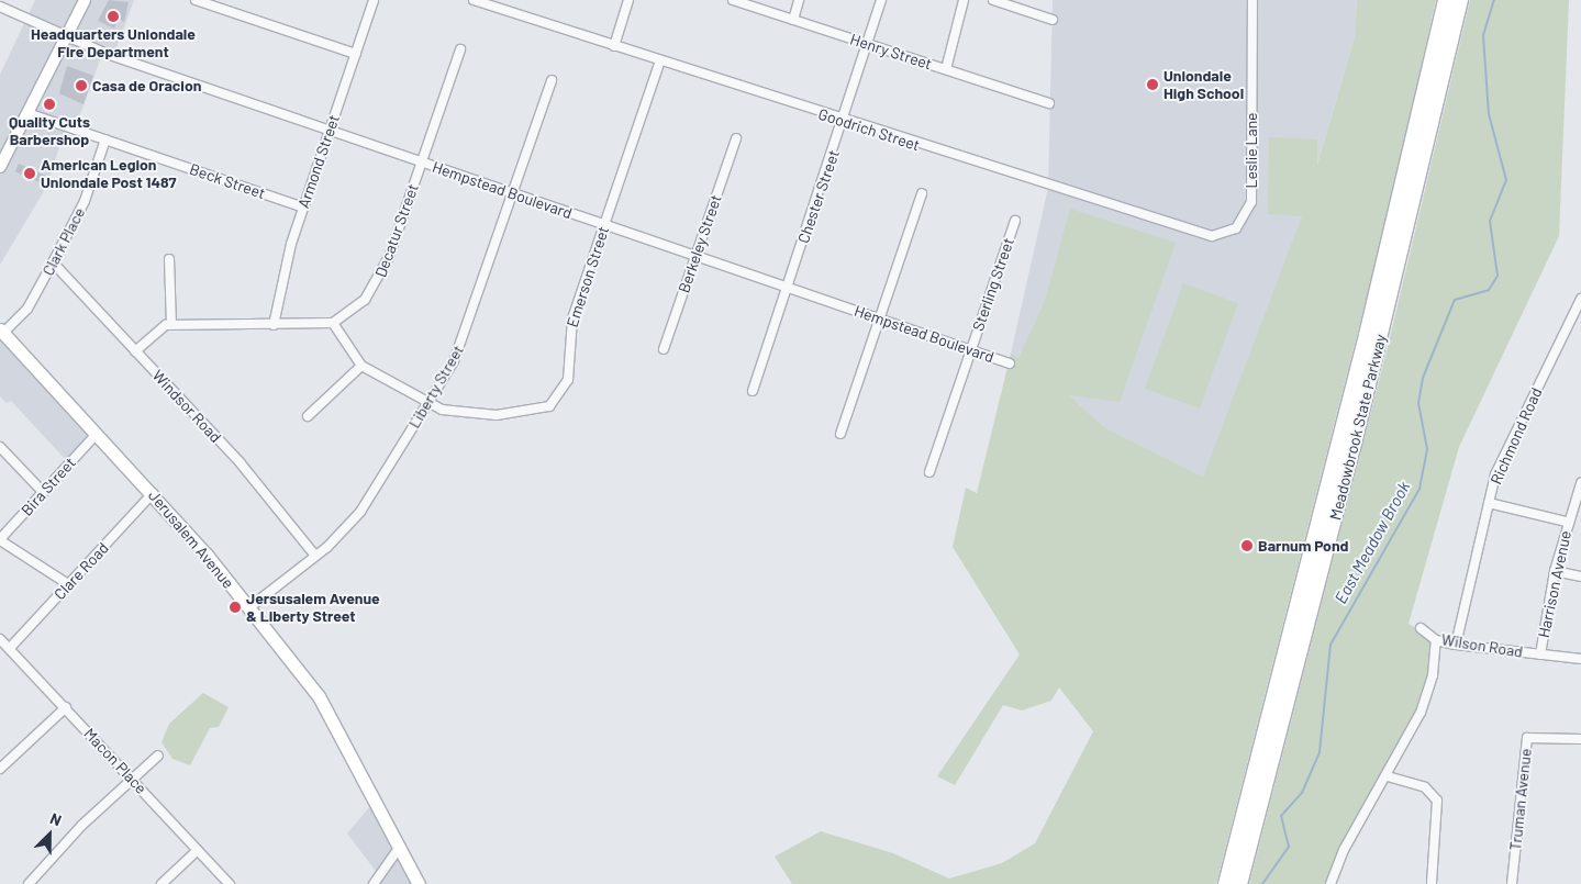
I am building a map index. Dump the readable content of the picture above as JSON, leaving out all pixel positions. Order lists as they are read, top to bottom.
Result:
{
  "streets": {
    "highway": ["Meadowbrook State Parkway"],
    "main road": ["Jerusalem Avenue"],
    "street": [
      "Henry Street",
      "Goodrich Street",
      "Leslie Lane",
      "Armond Street",
      "Beck Street",
      "Hempstead Boulevard",
      "Chester Street",
      "Decatur Street",
      "Clark Place",
      "Berkeley Street",
      "Emerson Street",
      "Sterling Street",
      "Liberty Street",
      "Windsor Road",
      "Richmond Road",
      "Bira Street",
      "Clare Road",
      "Harrison Avenue",
      "Wilson Road",
      "Macon Place",
      "Truman Avenue"
    ]
  },
  "crossings": [
    ["Henry Street", "Chester Street"],
    ["Goodrich Street", "Leslie Lane"],
    ["Goodrich Street", "Chester Street"],
    ["Goodrich Street", "Emerson Street"],
    ["Armond Street", "Beck Street"],
    ["Armond Street", "Hempstead Boulevard"],
    ["Beck Street", "Clark Place"],
    ["Hempstead Boulevard", "Chester Street"],
    ["Hempstead Boulevard", "Decatur Street"],
    ["Hempstead Boulevard", "Berkeley Street"],
    ["Hempstead Boulevard", "Emerson Street"],
    ["Hempstead Boulevard", "Sterling Street"],
    ["Hempstead Boulevard", "Liberty Street"],
    ["Decatur Street", "Emerson Street"],
    ["Clark Place", "Windsor Road"],
    ["Clark Place", "Jerusalem Avenue"],
    ["Emerson Street", "Liberty Street"],
    ["Liberty Street", "Windsor Road"],
    ["Liberty Street", "Jerusalem Avenue"],
    ["Richmond Road", "Wilson Road"],
    ["Bira Street", "Jerusalem Avenue"],
    ["Jerusalem Avenue", "Clare Road"],
    ["Clare Road", "Macon Place"],
    ["Harrison Avenue", "Wilson Road"]
  ],
  "water": ["East Meadow Brook"],
  "places": [
    "Headquarters Uniondale Fire Department",
    "Uniondale High School",
    "Casa de Oracion",
    "Quality Cuts Barbershop",
    "American Legion Uniondale Post 1487",
    "Barnum Pond",
    "Jersusalem Avenue & Liberty Street"
  ],
  "north": "top right"
}
